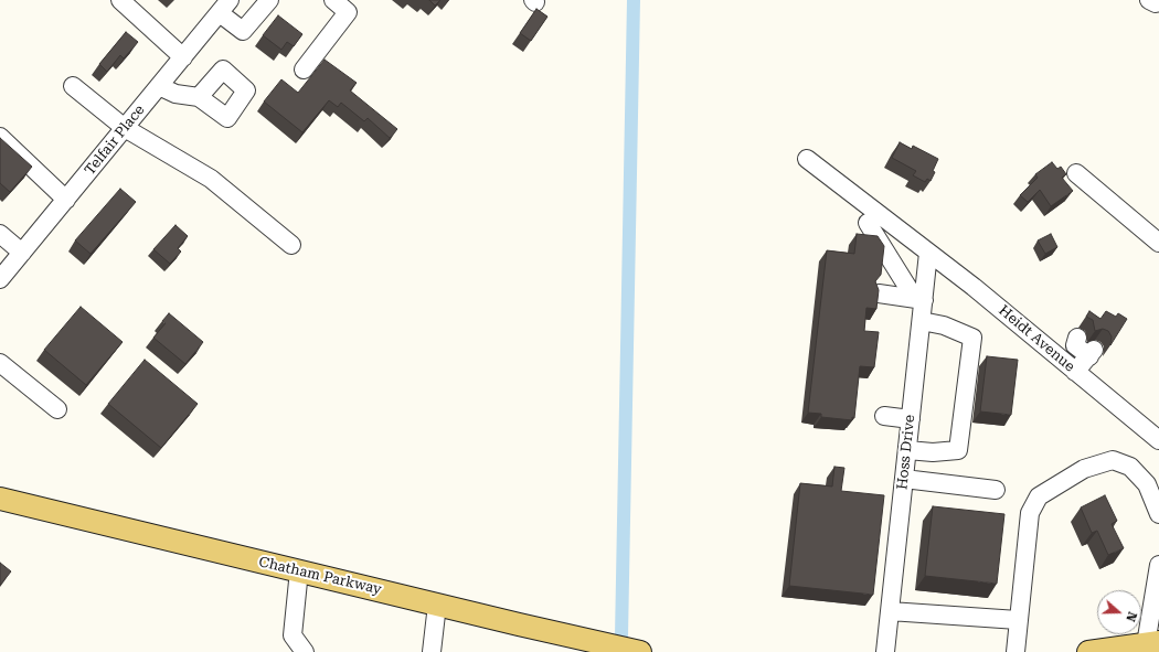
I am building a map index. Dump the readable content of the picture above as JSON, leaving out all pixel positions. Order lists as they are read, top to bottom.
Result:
{
  "streets": {
    "main road": ["Chatham Parkway"],
    "street": ["Telfair Place", "Heidt Avenue", "Hoss Drive"]
  },
  "crossings": [
    ["Heidt Avenue", "Hoss Drive"]
  ],
  "north": "right"
}
